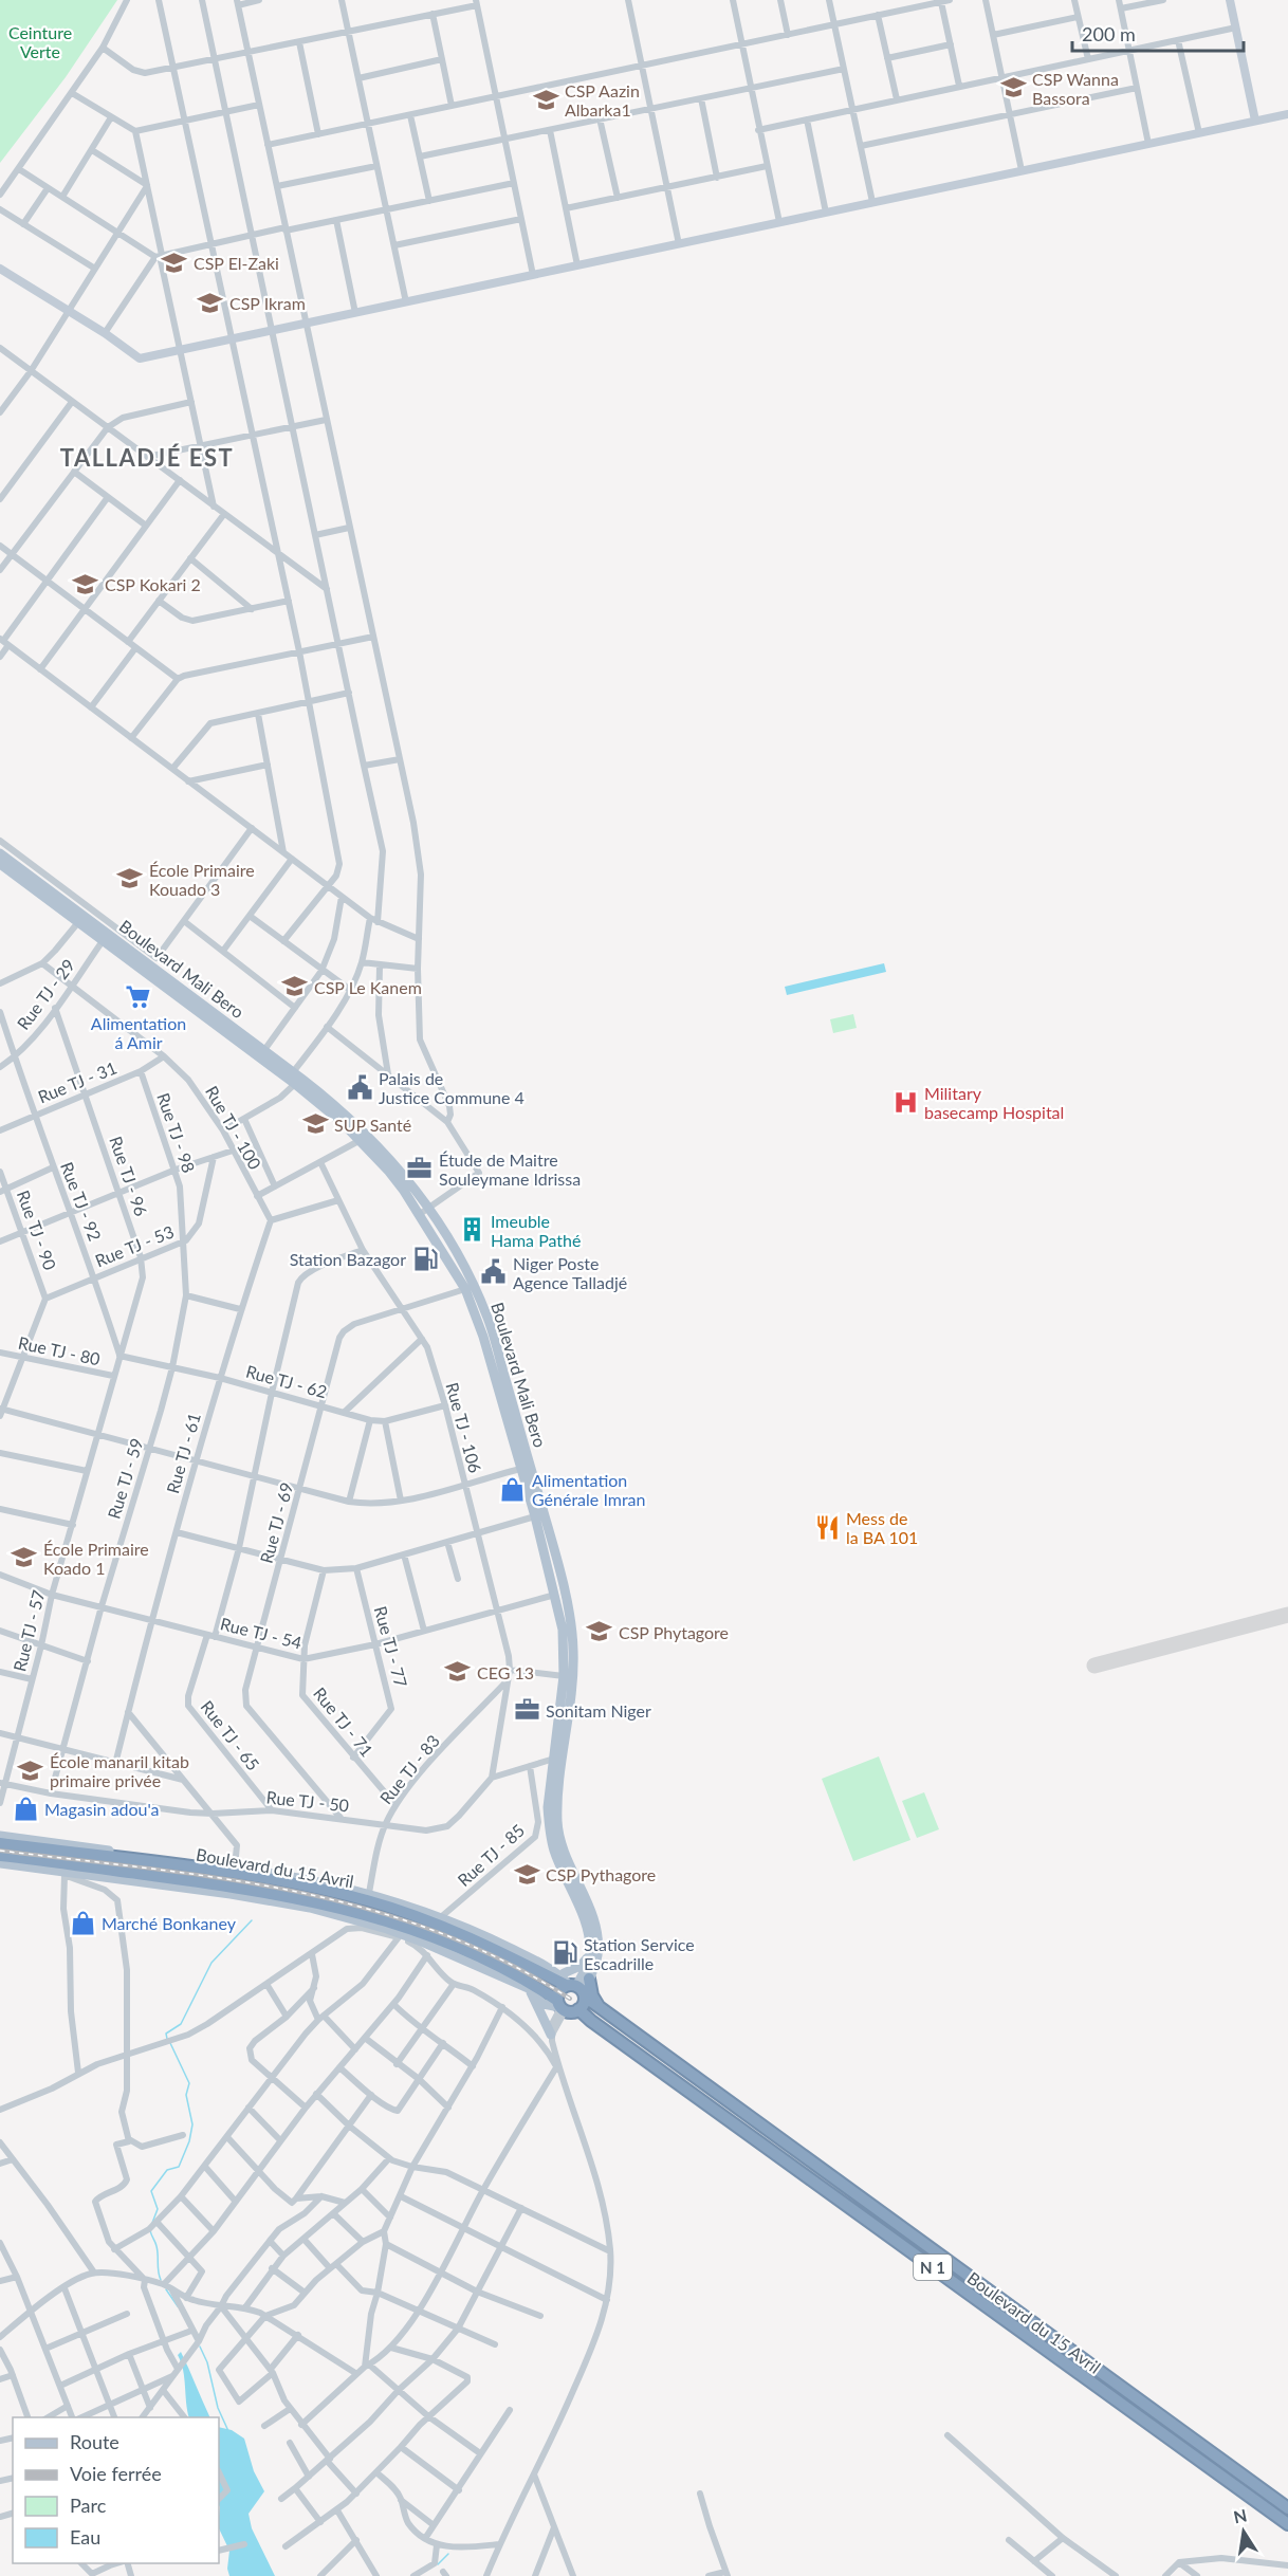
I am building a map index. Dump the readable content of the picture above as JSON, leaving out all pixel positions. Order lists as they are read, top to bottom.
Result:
{
  "streets": {
    "highway": ["Boulevard du 15 Avril", "N 1"],
    "main road": ["Boulevard Mali Bero"],
    "street": [
      "Rue TJ - 29",
      "Rue TJ - 31",
      "Rue TJ - 100",
      "Rue TJ - 98",
      "Rue TJ - 96",
      "Rue TJ - 92",
      "Rue TJ - 90",
      "Rue TJ - 53",
      "Rue TJ - 80",
      "Rue TJ - 62",
      "Rue TJ - 106",
      "Rue TJ - 61",
      "Rue TJ - 59",
      "Rue TJ - 69",
      "Rue TJ - 57",
      "Rue TJ - 54",
      "Rue TJ - 77",
      "Rue TJ - 71",
      "Rue TJ - 65",
      "Rue TJ - 83",
      "Rue TJ - 50",
      "Rue TJ - 85"
    ]
  },
  "crossings": [
    ["Boulevard Mali Bero", "Rue TJ - 29"],
    ["Boulevard Mali Bero", "Rue TJ - 69"],
    ["Boulevard Mali Bero", "Rue TJ - 54"],
    ["Boulevard Mali Bero", "Boulevard du 15 Avril"],
    ["Rue TJ - 29", "Rue TJ - 100"],
    ["Rue TJ - 29", "Rue TJ - 96"],
    ["Rue TJ - 29", "Rue TJ - 92"],
    ["Rue TJ - 31", "Rue TJ - 100"],
    ["Rue TJ - 31", "Rue TJ - 98"],
    ["Rue TJ - 31", "Rue TJ - 96"],
    ["Rue TJ - 31", "Rue TJ - 92"],
    ["Rue TJ - 100", "Rue TJ - 61"],
    ["Rue TJ - 98", "Rue TJ - 53"],
    ["Rue TJ - 98", "Rue TJ - 59"],
    ["Rue TJ - 96", "Rue TJ - 92"],
    ["Rue TJ - 96", "Rue TJ - 53"],
    ["Rue TJ - 96", "Rue TJ - 62"],
    ["Rue TJ - 96", "Rue TJ - 57"],
    ["Rue TJ - 92", "Rue TJ - 53"],
    ["Rue TJ - 92", "Rue TJ - 62"],
    ["Rue TJ - 92", "Rue TJ - 57"],
    ["Rue TJ - 90", "Rue TJ - 53"],
    ["Rue TJ - 53", "Rue TJ - 59"],
    ["Rue TJ - 80", "Rue TJ - 57"],
    ["Rue TJ - 62", "Rue TJ - 106"],
    ["Rue TJ - 62", "Rue TJ - 61"],
    ["Rue TJ - 62", "Rue TJ - 59"],
    ["Rue TJ - 62", "Rue TJ - 69"],
    ["Rue TJ - 62", "Rue TJ - 57"],
    ["Rue TJ - 106", "Rue TJ - 69"],
    ["Rue TJ - 106", "Rue TJ - 54"],
    ["Rue TJ - 106", "Rue TJ - 83"],
    ["Rue TJ - 61", "Rue TJ - 54"],
    ["Rue TJ - 59", "Rue TJ - 54"],
    ["Rue TJ - 59", "Rue TJ - 50"],
    ["Rue TJ - 69", "Rue TJ - 54"],
    ["Rue TJ - 69", "Rue TJ - 50"],
    ["Rue TJ - 57", "Rue TJ - 54"],
    ["Rue TJ - 57", "Rue TJ - 50"],
    ["Rue TJ - 54", "Rue TJ - 77"],
    ["Rue TJ - 54", "Rue TJ - 71"],
    ["Rue TJ - 54", "Rue TJ - 65"],
    ["Rue TJ - 77", "Rue TJ - 71"],
    ["Rue TJ - 71", "Rue TJ - 83"],
    ["Rue TJ - 65", "Rue TJ - 50"],
    ["Rue TJ - 83", "Rue TJ - 50"],
    ["Rue TJ - 83", "Boulevard du 15 Avril"],
    ["Rue TJ - 85", "Boulevard du 15 Avril"]
  ],
  "districts": ["TALLADJÉ EST"],
  "parks": ["Ceinture Verte"],
  "places": {
    "school or university": [
      "CSP Wanna Bassora",
      "CSP Aazin Albarka1",
      "CSP El-Zaki",
      "CSP Ikram",
      "CSP Kokari 2",
      "École Primaire Kouado 3",
      "CSP Le Kanem",
      "SUP Santé",
      "École Primaire Koado 1",
      "CSP Phytagore",
      "CEG 13",
      "École manaril kitab primaire privée",
      "CSP Pythagore"
    ],
    "supermarket": ["Alimentation á Amir"],
    "public building": ["Palais de Justice Commune 4", "Niger Poste Agence Talladjé"],
    "hospital": ["Military basecamp Hospital"],
    "office": ["Étude de Maitre Souleymane Idrissa", "Sonitam Niger"],
    "building": ["Imeuble Hama Pathé"],
    "fuel station": ["Station Bazagor", "Station Service Escadrille"],
    "shop": ["Alimentation Générale Imran", "Magasin adou'a", "Marché Bonkaney"],
    "restaurant": ["Mess de la BA 101"]
  },
  "legend": [
    "Route",
    "Voie ferrée",
    "Parc",
    "Eau"
  ],
  "scale_bar": "200 m",
  "north": "top"
}
